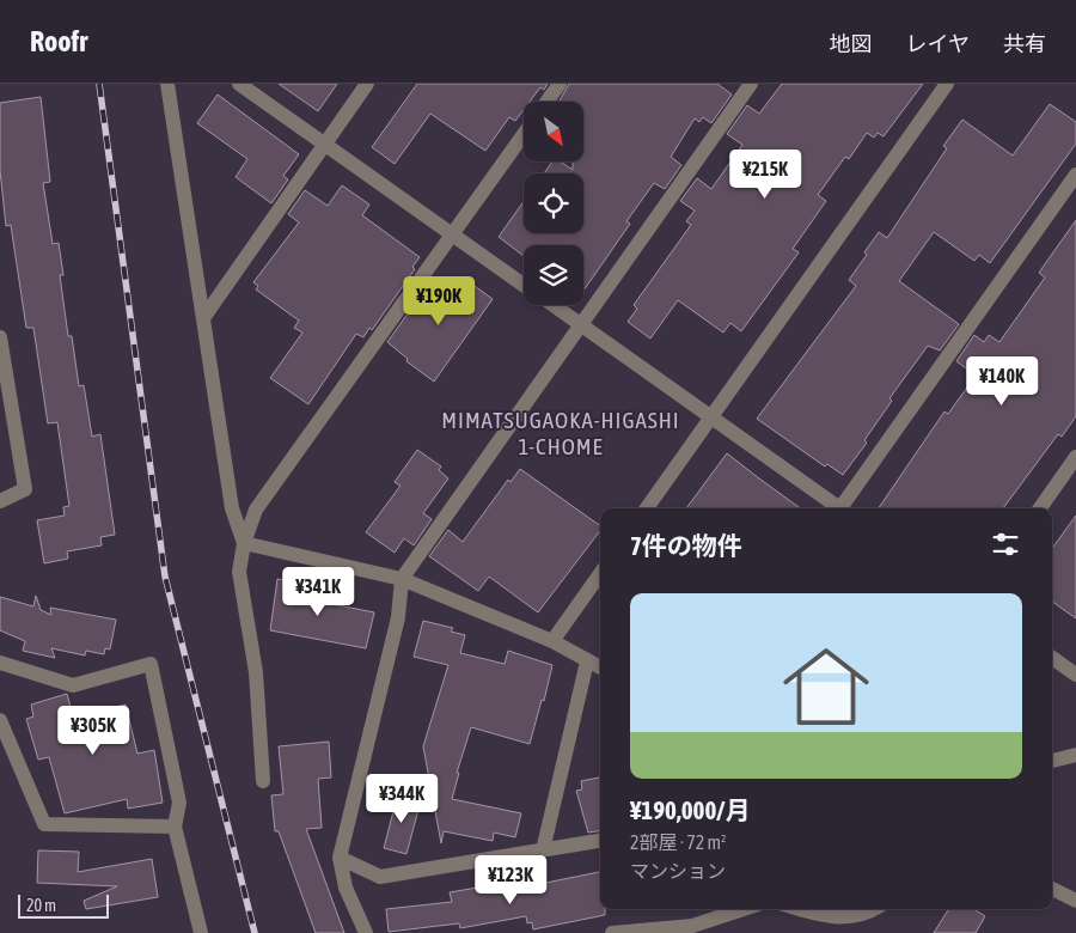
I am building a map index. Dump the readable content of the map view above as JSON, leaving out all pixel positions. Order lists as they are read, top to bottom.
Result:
{
  "districts": ["MIMATSUGAOKA-HIGASHI 1-CHOME"],
  "scale_bar": "20 m",
  "north": "bottom right",
  "page": {
    "header": "Roofr",
    "nav": ["地図", "レイヤ", "共有"],
    "price": [
      "¥215K",
      "¥190K",
      "¥140K",
      "¥341K",
      "¥305K",
      "¥344K",
      "¥123K"
    ],
    "heading": "7件の物件",
    "list": [
      {
        "name": "¥190,000/月",
        "note": "2部屋 · 72 m² · マンション"
      }
    ],
    "scale": "20 m"
  }
}
